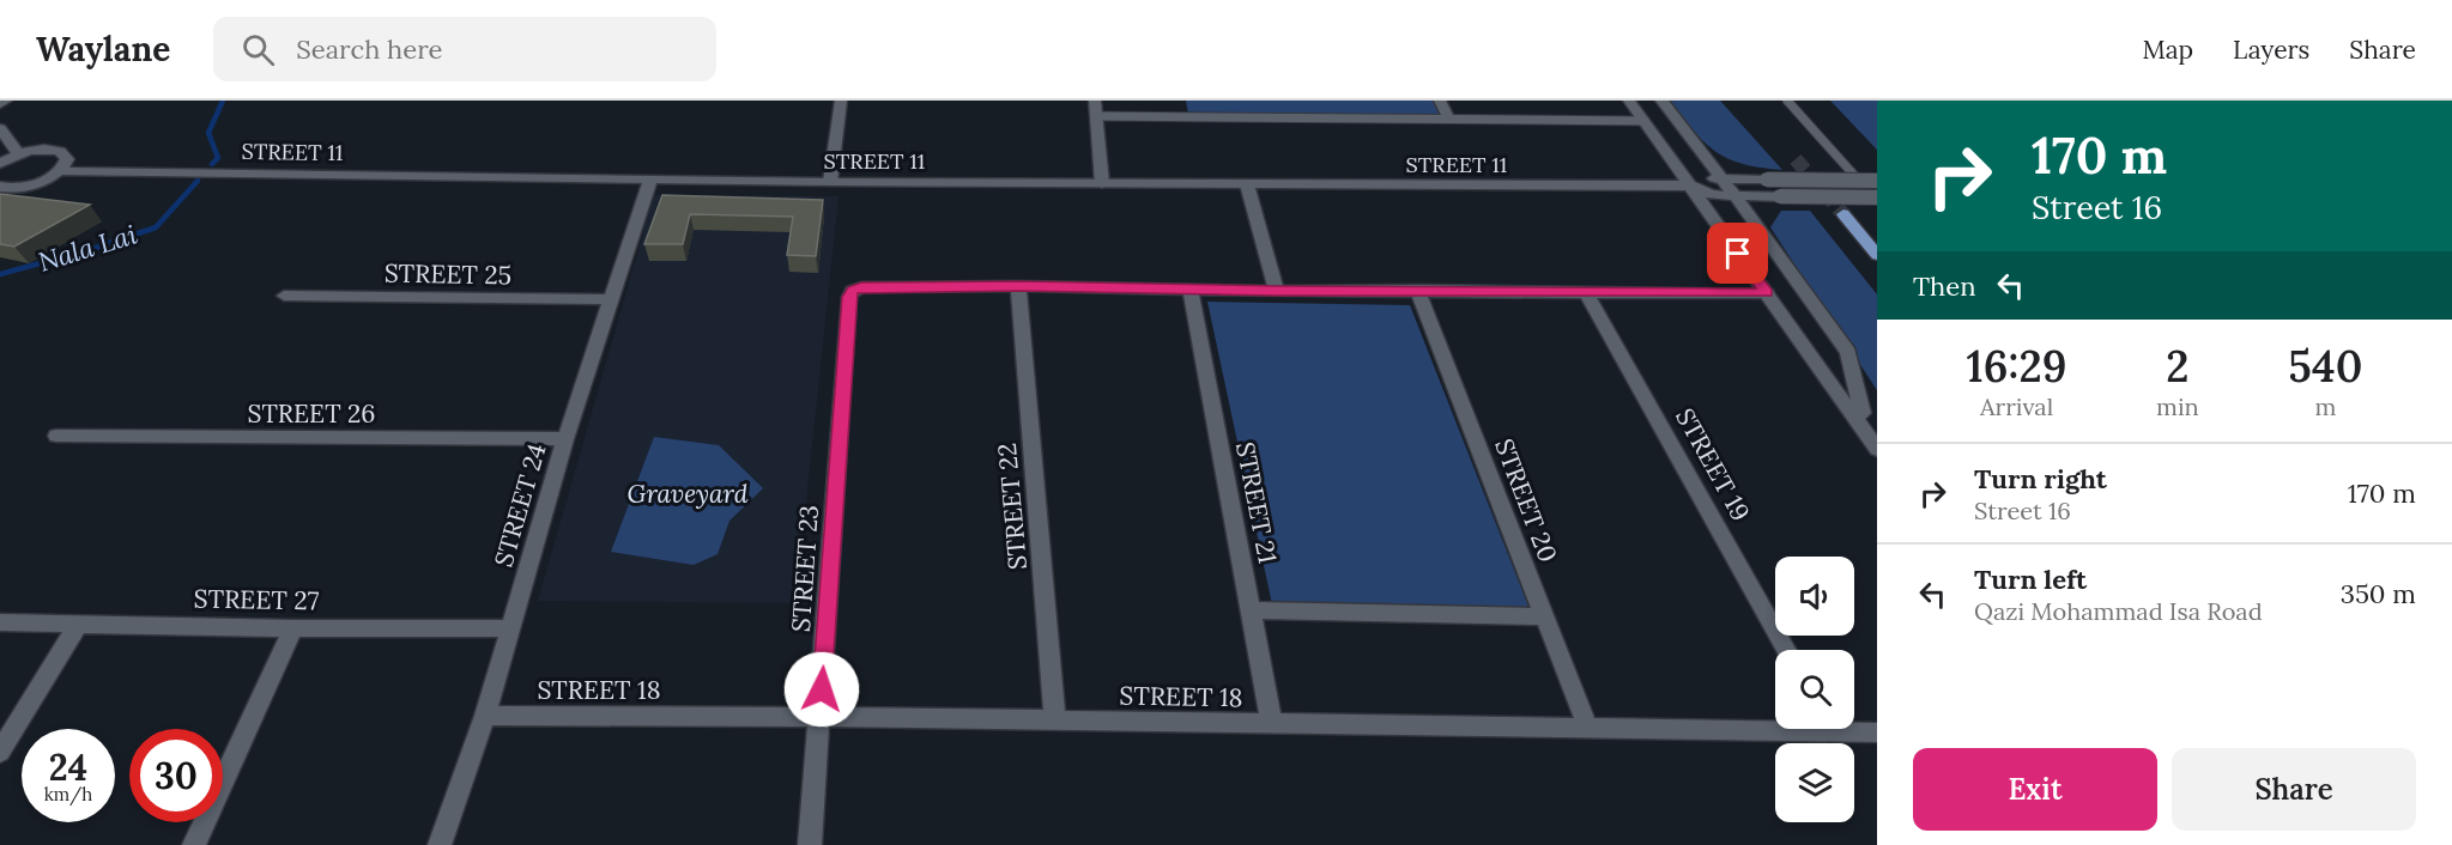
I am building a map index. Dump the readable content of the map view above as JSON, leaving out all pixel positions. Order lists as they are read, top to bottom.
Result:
{
  "streets": {
    "street": [
      "STREET 11",
      "STREET 25",
      "STREET 26",
      "STREET 19",
      "STREET 20",
      "STREET 21",
      "STREET 24",
      "STREET 22",
      "STREET 23",
      "STREET 27",
      "STREET 18"
    ]
  },
  "crossings": [
    ["STREET 11", "STREET 24"],
    ["STREET 25", "STREET 24"],
    ["STREET 26", "STREET 24"],
    ["STREET 20", "STREET 18"],
    ["STREET 21", "STREET 18"],
    ["STREET 24", "STREET 27"],
    ["STREET 24", "STREET 18"],
    ["STREET 22", "STREET 23"],
    ["STREET 22", "STREET 18"],
    ["STREET 23", "STREET 18"]
  ],
  "water": ["Nala Lai"],
  "parks": ["Graveyard"],
  "page": {
    "header": "Waylane",
    "search": "Search here",
    "nav": ["Map", "Layers", "Share"],
    "turn": ["170 m", "Street 16"],
    "then": "Then",
    "eta": [
      "16:29",
      "Arrival",
      "2",
      "min",
      "540",
      "m"
    ],
    "list": [
      {
        "name": "Turn right",
        "note": "Street 16",
        "value": "170 m"
      },
      {
        "name": "Turn left",
        "note": "Qazi Mohammad Isa Road",
        "value": "350 m"
      }
    ],
    "speed": "24 km/h",
    "limit": "30",
    "buttons": ["Exit", "Share"]
  }
}
